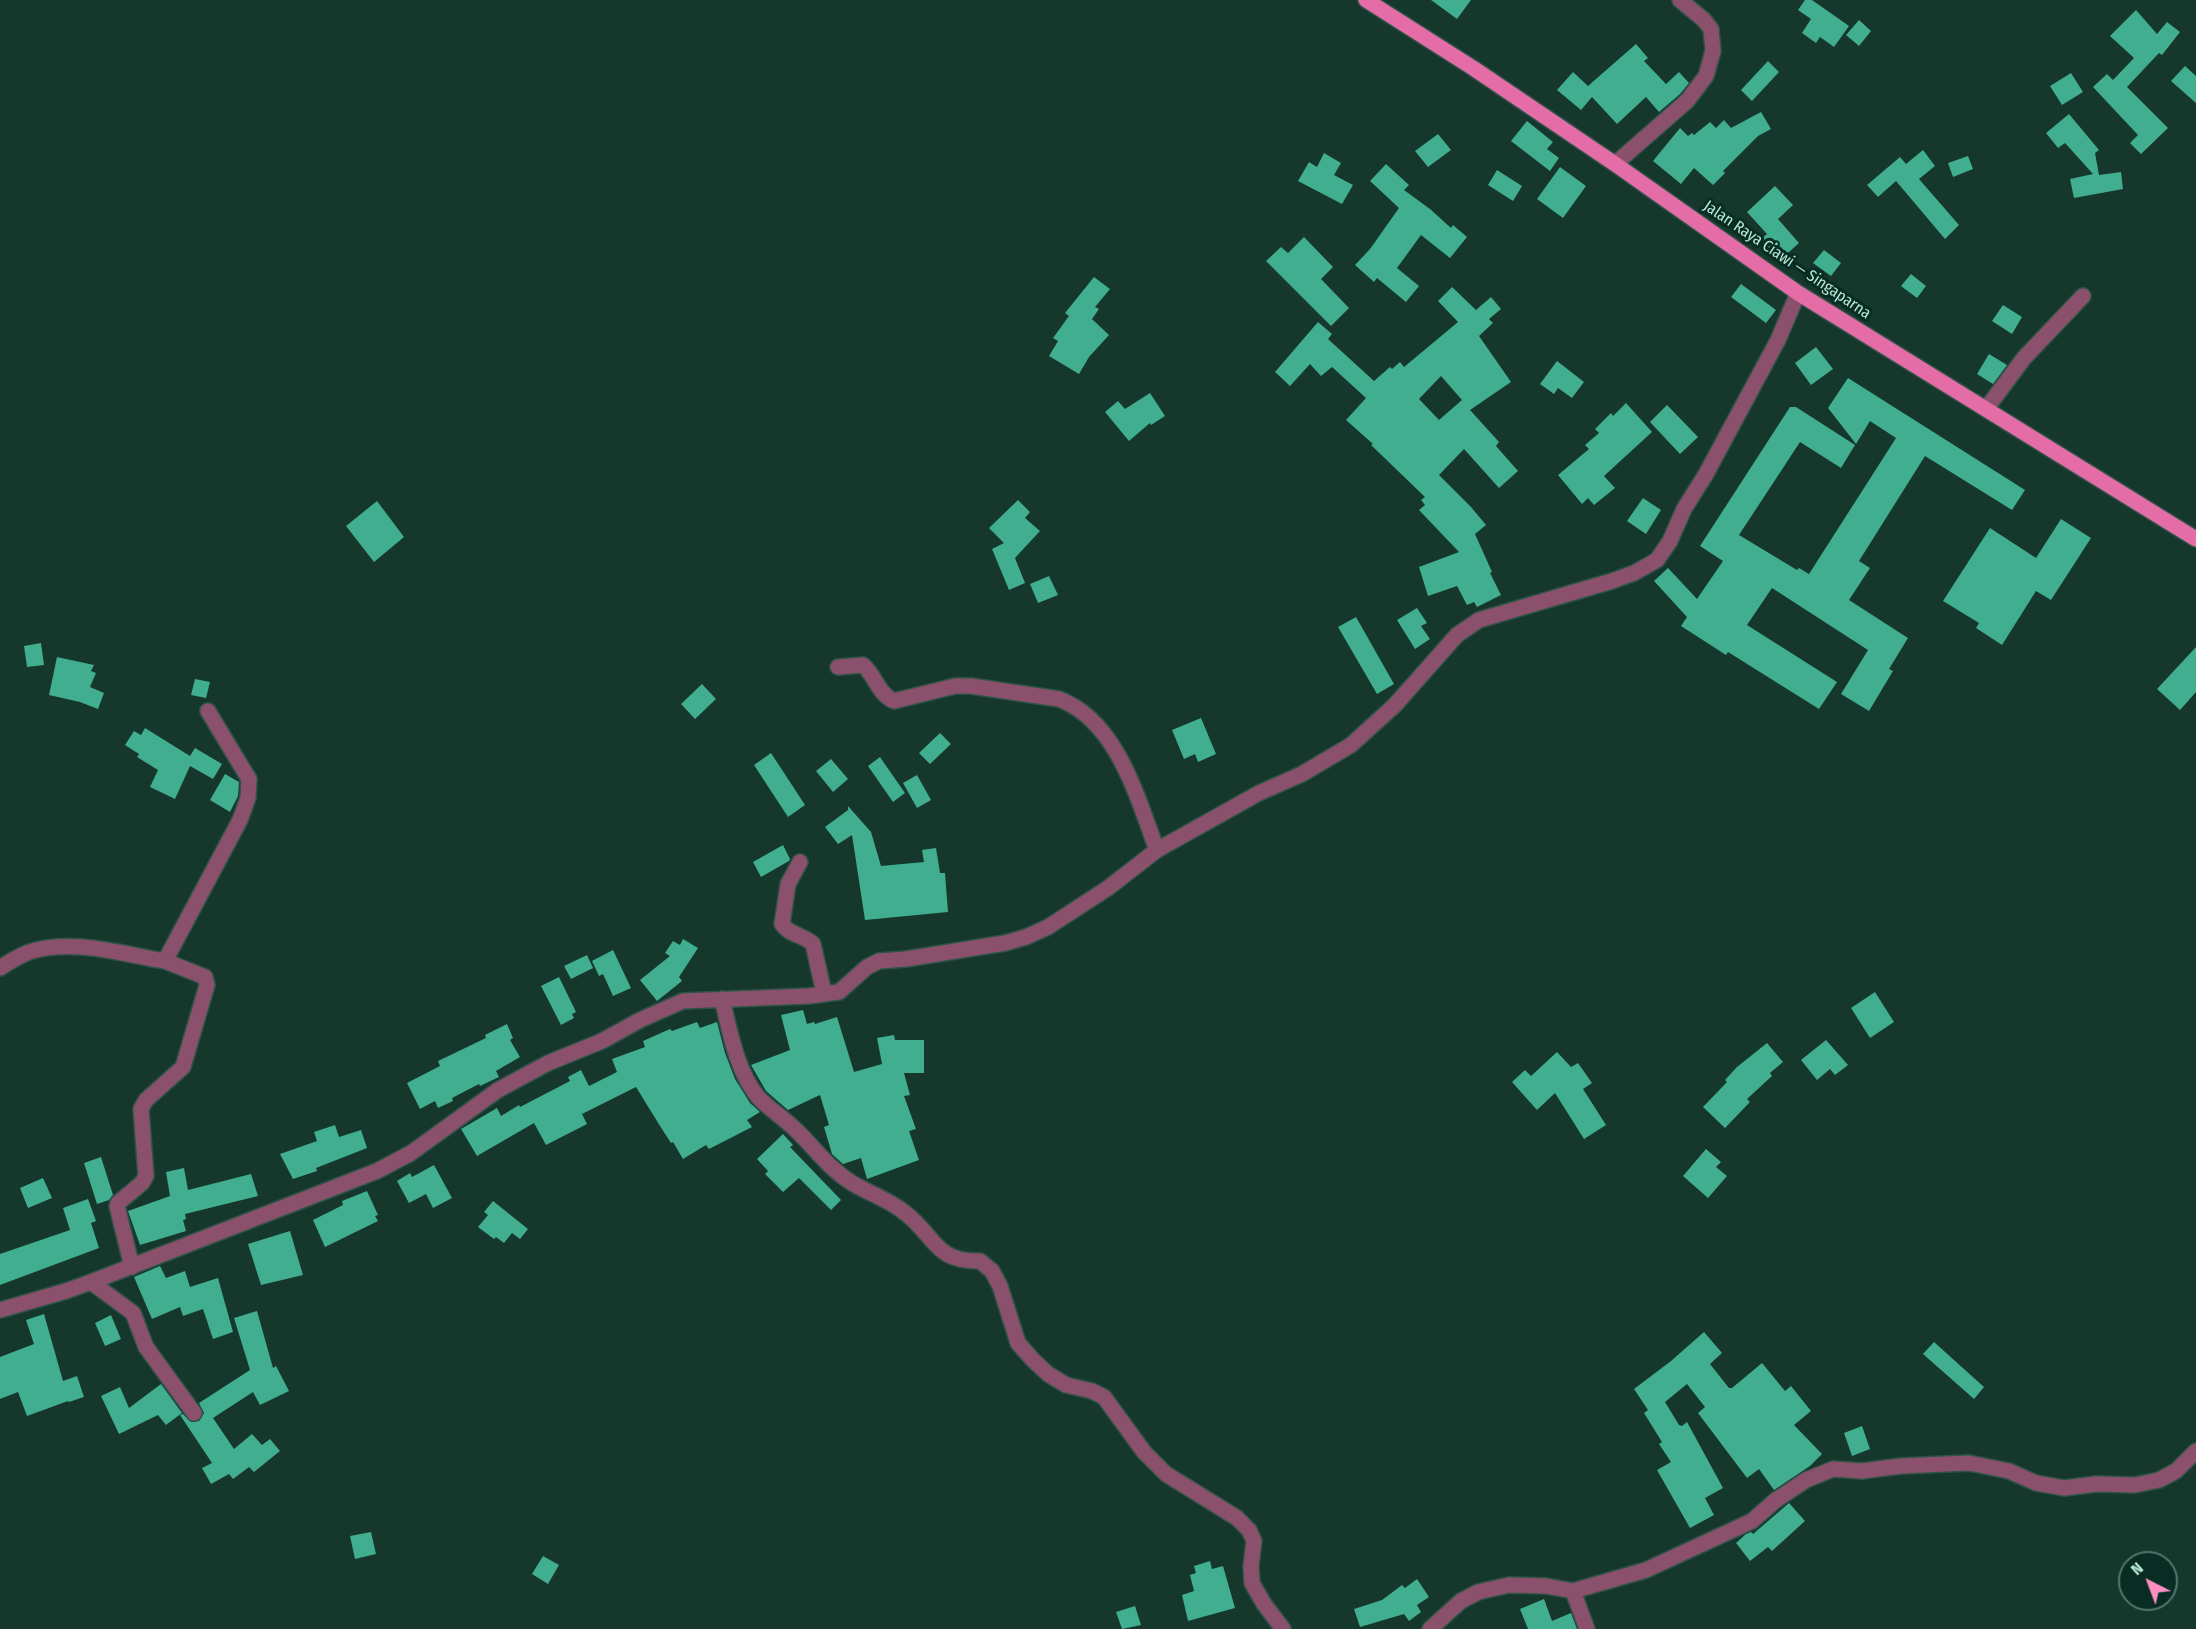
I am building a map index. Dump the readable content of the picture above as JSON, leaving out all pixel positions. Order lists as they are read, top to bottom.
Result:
{
  "streets": {
    "main road": ["Jalan Raya Ciawi — Singaparna"]
  },
  "north": "top left"
}
